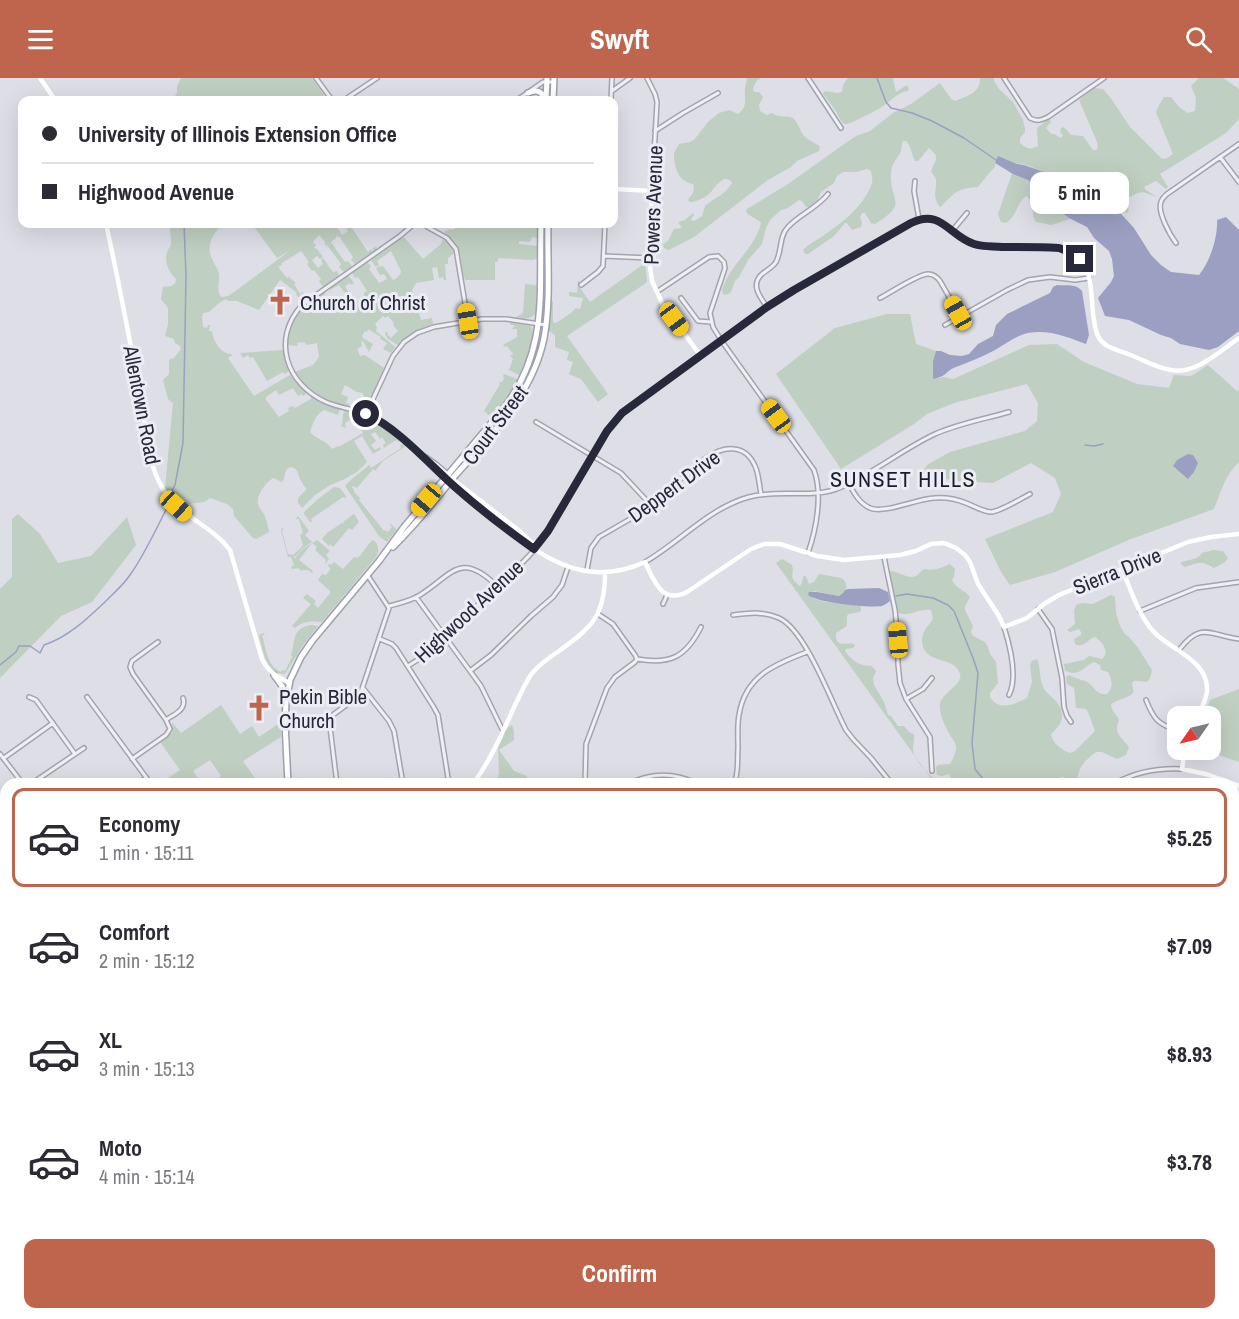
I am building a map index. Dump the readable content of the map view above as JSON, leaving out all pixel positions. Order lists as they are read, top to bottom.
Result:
{
  "streets": {
    "main road": ["Court Street"],
    "street": [
      "Powers Avenue",
      "Allentown Road",
      "Deppert Drive",
      "Sierra Drive",
      "Highwood Avenue"
    ]
  },
  "crossings": [
    ["Powers Avenue", "Highwood Avenue"]
  ],
  "districts": ["SUNSET HILLS"],
  "places": {
    "church": ["Church of Christ", "Pekin Bible Church"]
  },
  "north": "bottom left",
  "page": {
    "header": "Swyft",
    "banner": ["University of Illinois Extension Office", "Highwood Avenue"],
    "bubble": "5 min",
    "list": [
      {
        "name": "Economy",
        "note": "1 min · 15:11",
        "value": "$5.25"
      },
      {
        "name": "Comfort",
        "note": "2 min · 15:12",
        "value": "$7.09"
      },
      {
        "name": "XL",
        "note": "3 min · 15:13",
        "value": "$8.93"
      },
      {
        "name": "Moto",
        "note": "4 min · 15:14",
        "value": "$3.78"
      }
    ],
    "buttons": "Confirm"
  }
}
